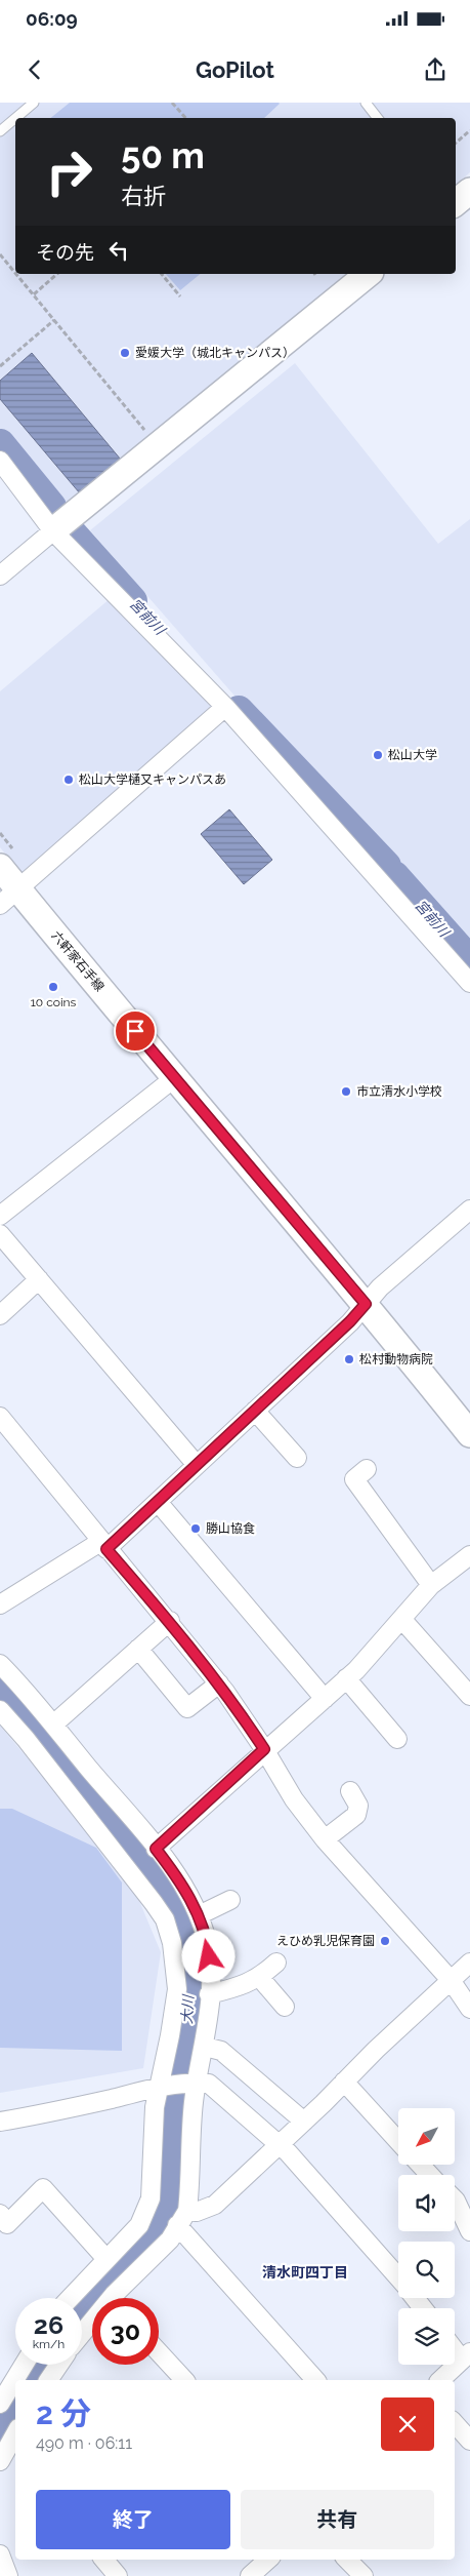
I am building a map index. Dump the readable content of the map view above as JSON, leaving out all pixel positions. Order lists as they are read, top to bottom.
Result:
{
  "streets": {
    "main road": ["六軒家石手線"]
  },
  "districts": ["清水町四丁目"],
  "water": ["宮前川", "大川"],
  "places": [
    "愛媛大学（城北キャンパス）",
    "松山大学",
    "松山大学樋又キャンパスあ",
    "10 coins",
    "市立清水小学校",
    "松村動物病院",
    "勝山協食",
    "えひめ乳児保育園"
  ],
  "north": "bottom left",
  "page": {
    "status": "06:09",
    "header": "GoPilot",
    "turn": ["50 m", "右折"],
    "then": "その先",
    "speed": "26 km/h",
    "limit": "30",
    "heading": ["2 分", "490 m · 06:11"],
    "buttons": ["終了", "共有"]
  }
}
